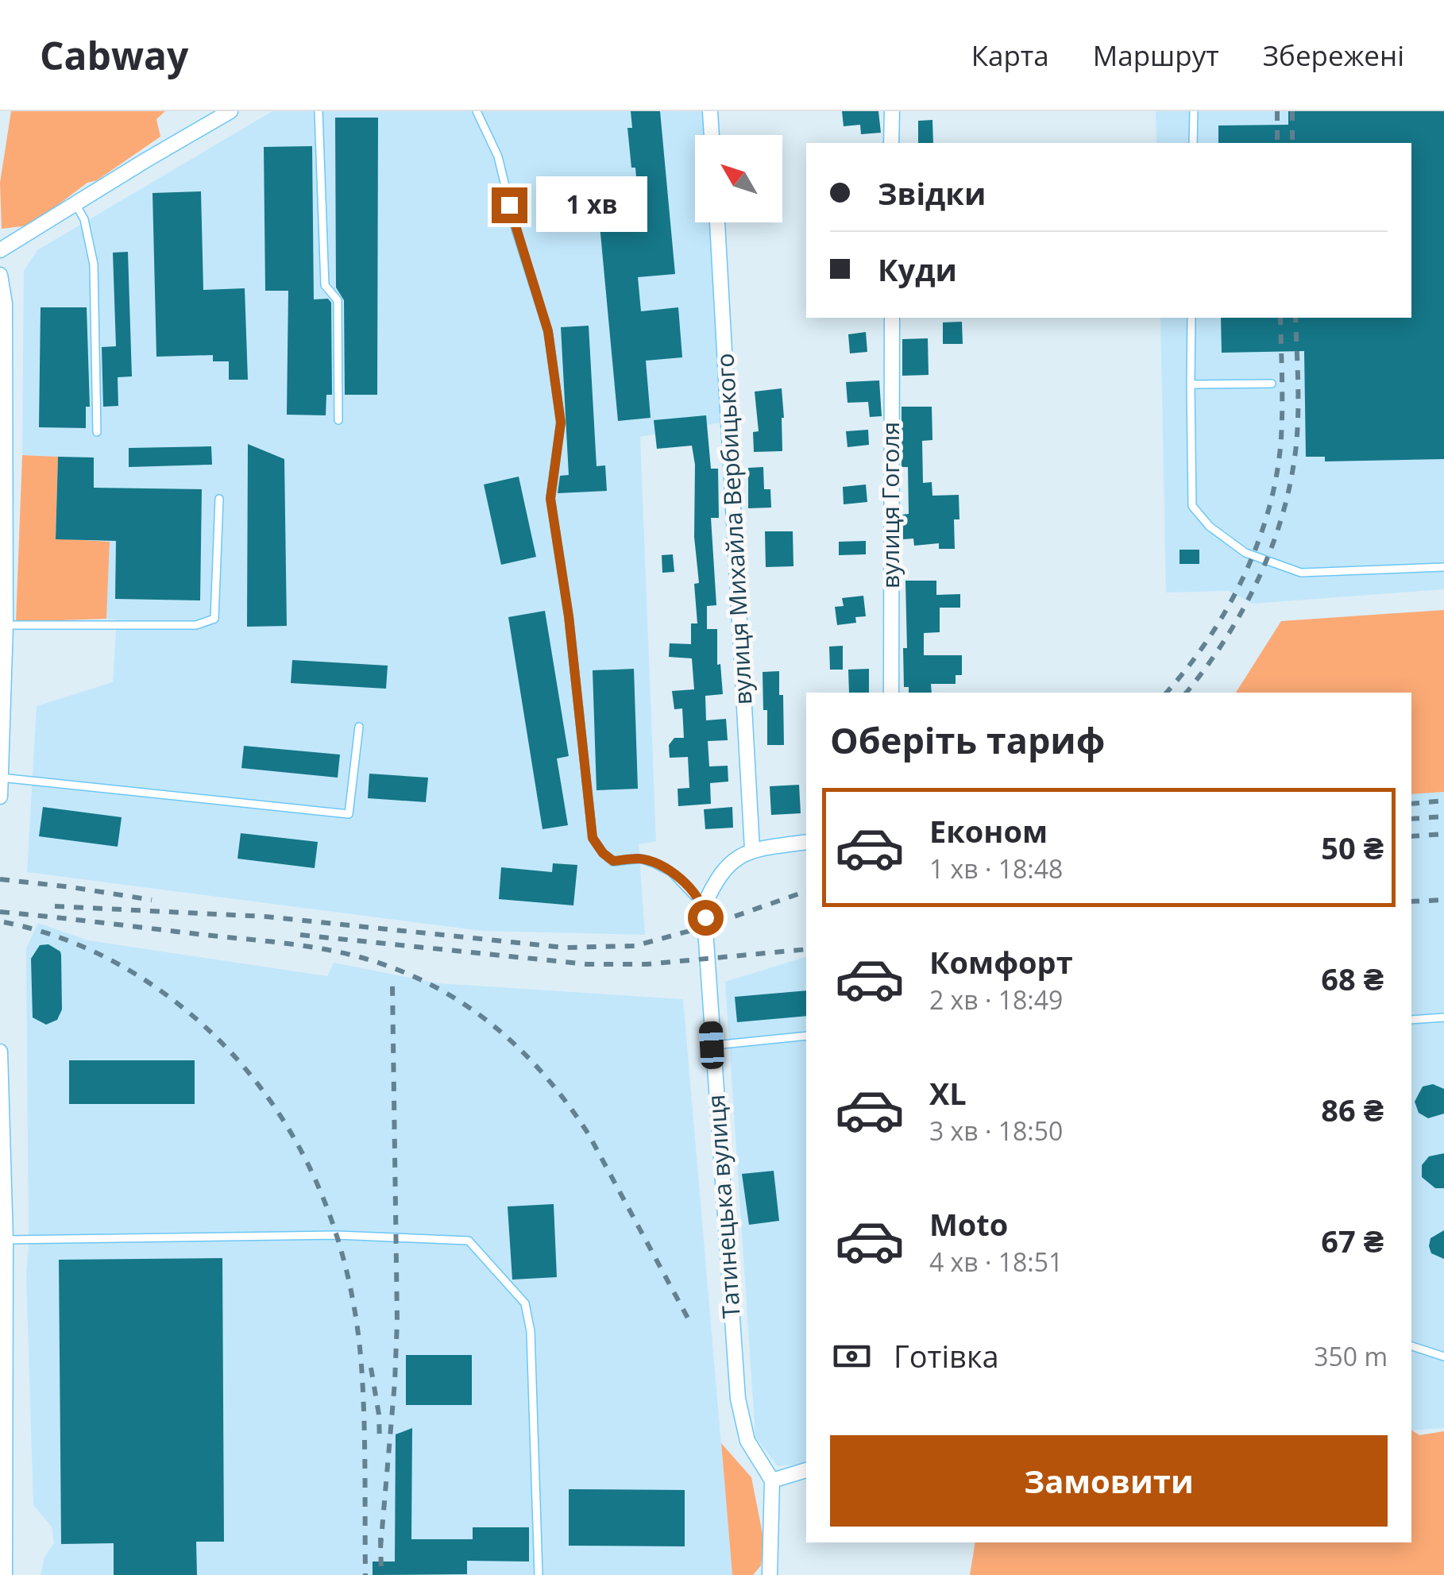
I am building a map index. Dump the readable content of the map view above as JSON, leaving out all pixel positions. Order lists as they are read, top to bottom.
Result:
{
  "streets": {
    "street": ["вулиця Гоголя", "вулиця Михайла Вербицького", "Татинецька вулиця"]
  },
  "north": "top left",
  "page": {
    "header": "Cabway",
    "nav": ["Карта", "Маршрут", "Збережені"],
    "banner": ["Звідки", "Куди"],
    "bubble": "1 хв",
    "heading": "Оберіть тариф",
    "list": [
      {
        "name": "Економ",
        "note": "1 хв · 18:48",
        "value": "50 ₴"
      },
      {
        "name": "Комфорт",
        "note": "2 хв · 18:49",
        "value": "68 ₴"
      },
      {
        "name": "XL",
        "note": "3 хв · 18:50",
        "value": "86 ₴"
      },
      {
        "name": "Moto",
        "note": "4 хв · 18:51",
        "value": "67 ₴"
      }
    ],
    "pay": ["Готівка", "350 m"],
    "buttons": "Замовити"
  }
}
